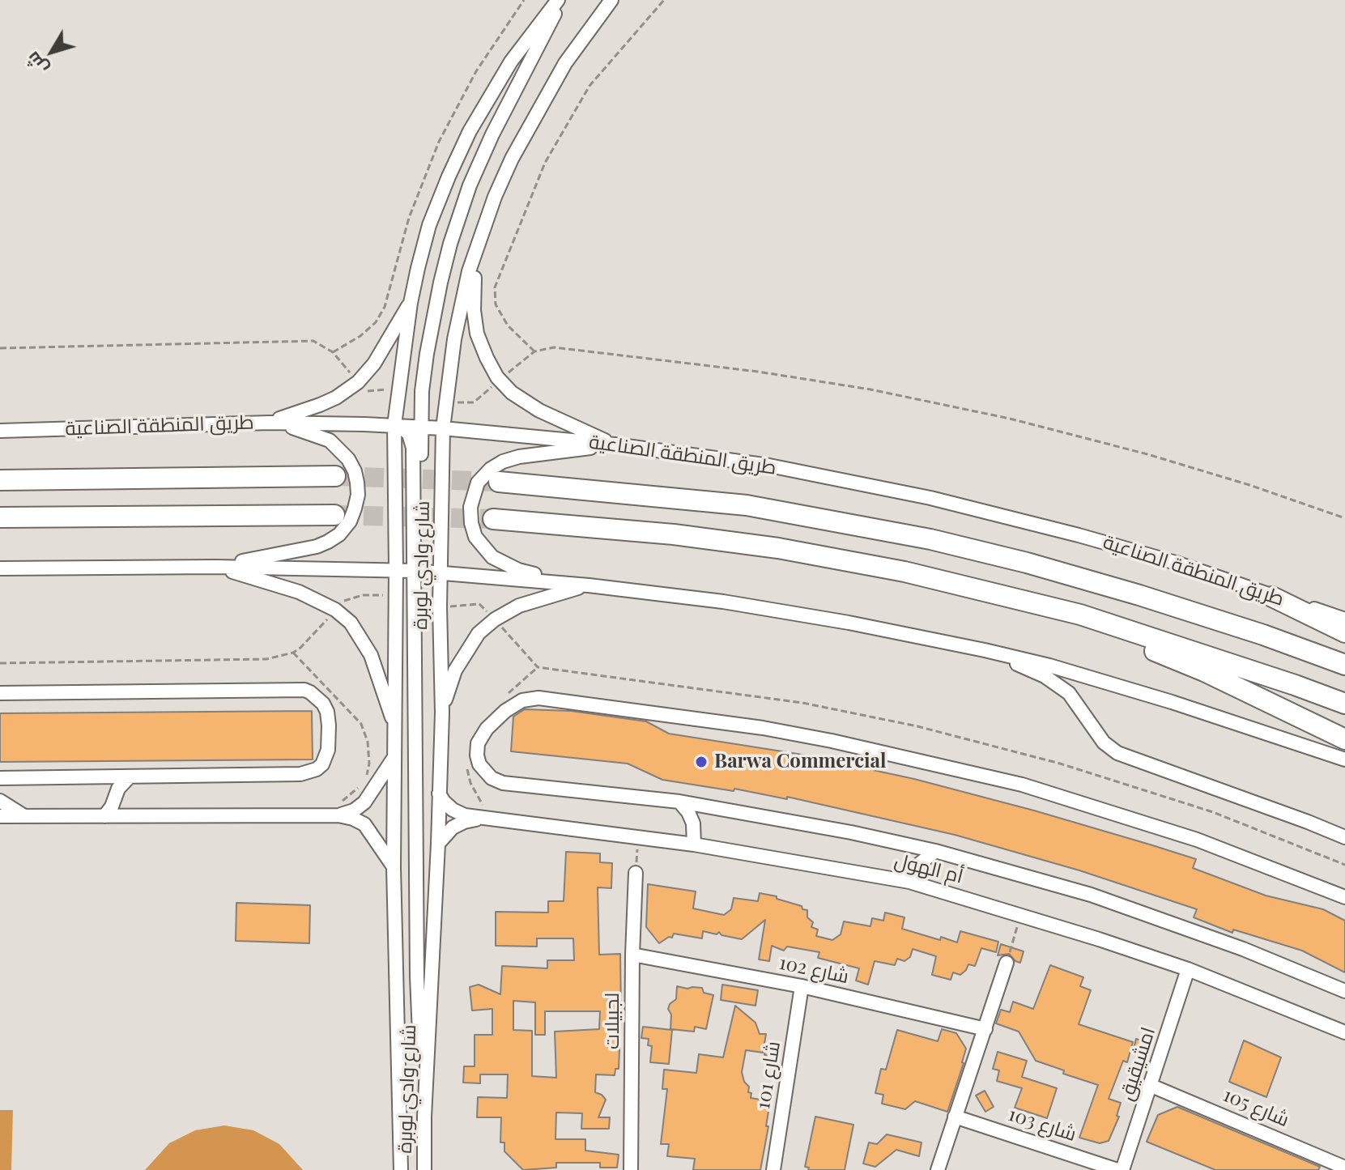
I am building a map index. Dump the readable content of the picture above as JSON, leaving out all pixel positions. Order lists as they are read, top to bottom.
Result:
{
  "streets": {
    "highway": ["طريق المنطقة الصناعية"],
    "street": [
      "شارع وادي لوبرة",
      "أم الهول",
      "شارع 102",
      "لجبيلات",
      "امشيقيق",
      "شارع 101",
      "شارع 105",
      "شارع 103"
    ]
  },
  "crossings": [
    ["طريق المنطقة الصناعية", "شارع وادي لوبرة"],
    ["شارع وادي لوبرة", "أم الهول"],
    ["أم الهول", "امشيقيق"],
    ["شارع 102", "لجبيلات"],
    ["شارع 102", "شارع 101"],
    ["امشيقيق", "شارع 105"],
    ["امشيقيق", "شارع 103"]
  ],
  "places": ["Barwa Commercial"],
  "north": "bottom left"
}
